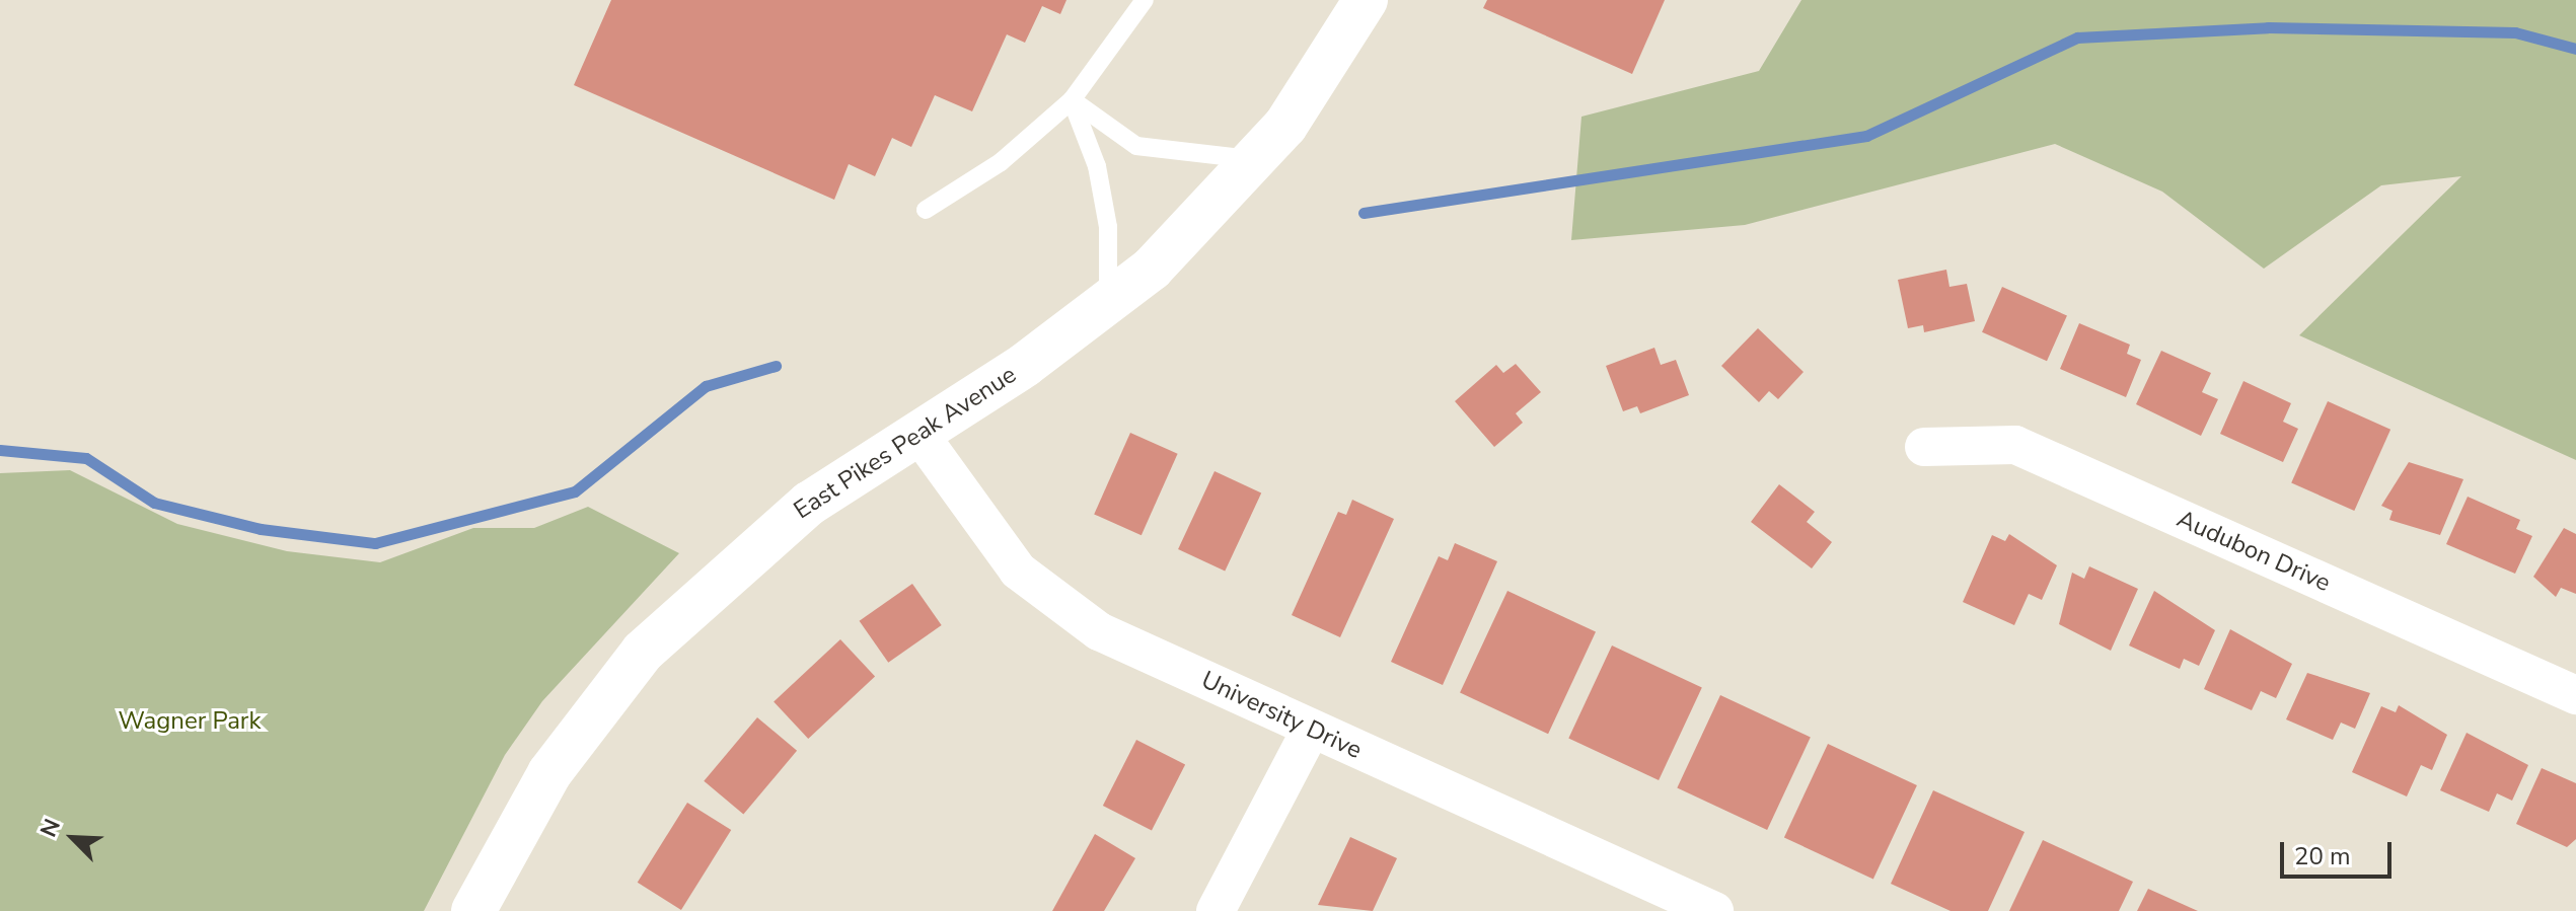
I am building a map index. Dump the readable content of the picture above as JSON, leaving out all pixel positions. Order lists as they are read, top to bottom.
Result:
{
  "streets": {
    "main road": ["East Pikes Peak Avenue"],
    "street": ["Audubon Drive", "University Drive"]
  },
  "crossings": [
    ["East Pikes Peak Avenue", "University Drive"]
  ],
  "parks": ["Wagner Park"],
  "scale_bar": "20 m",
  "north": "top left"
}
